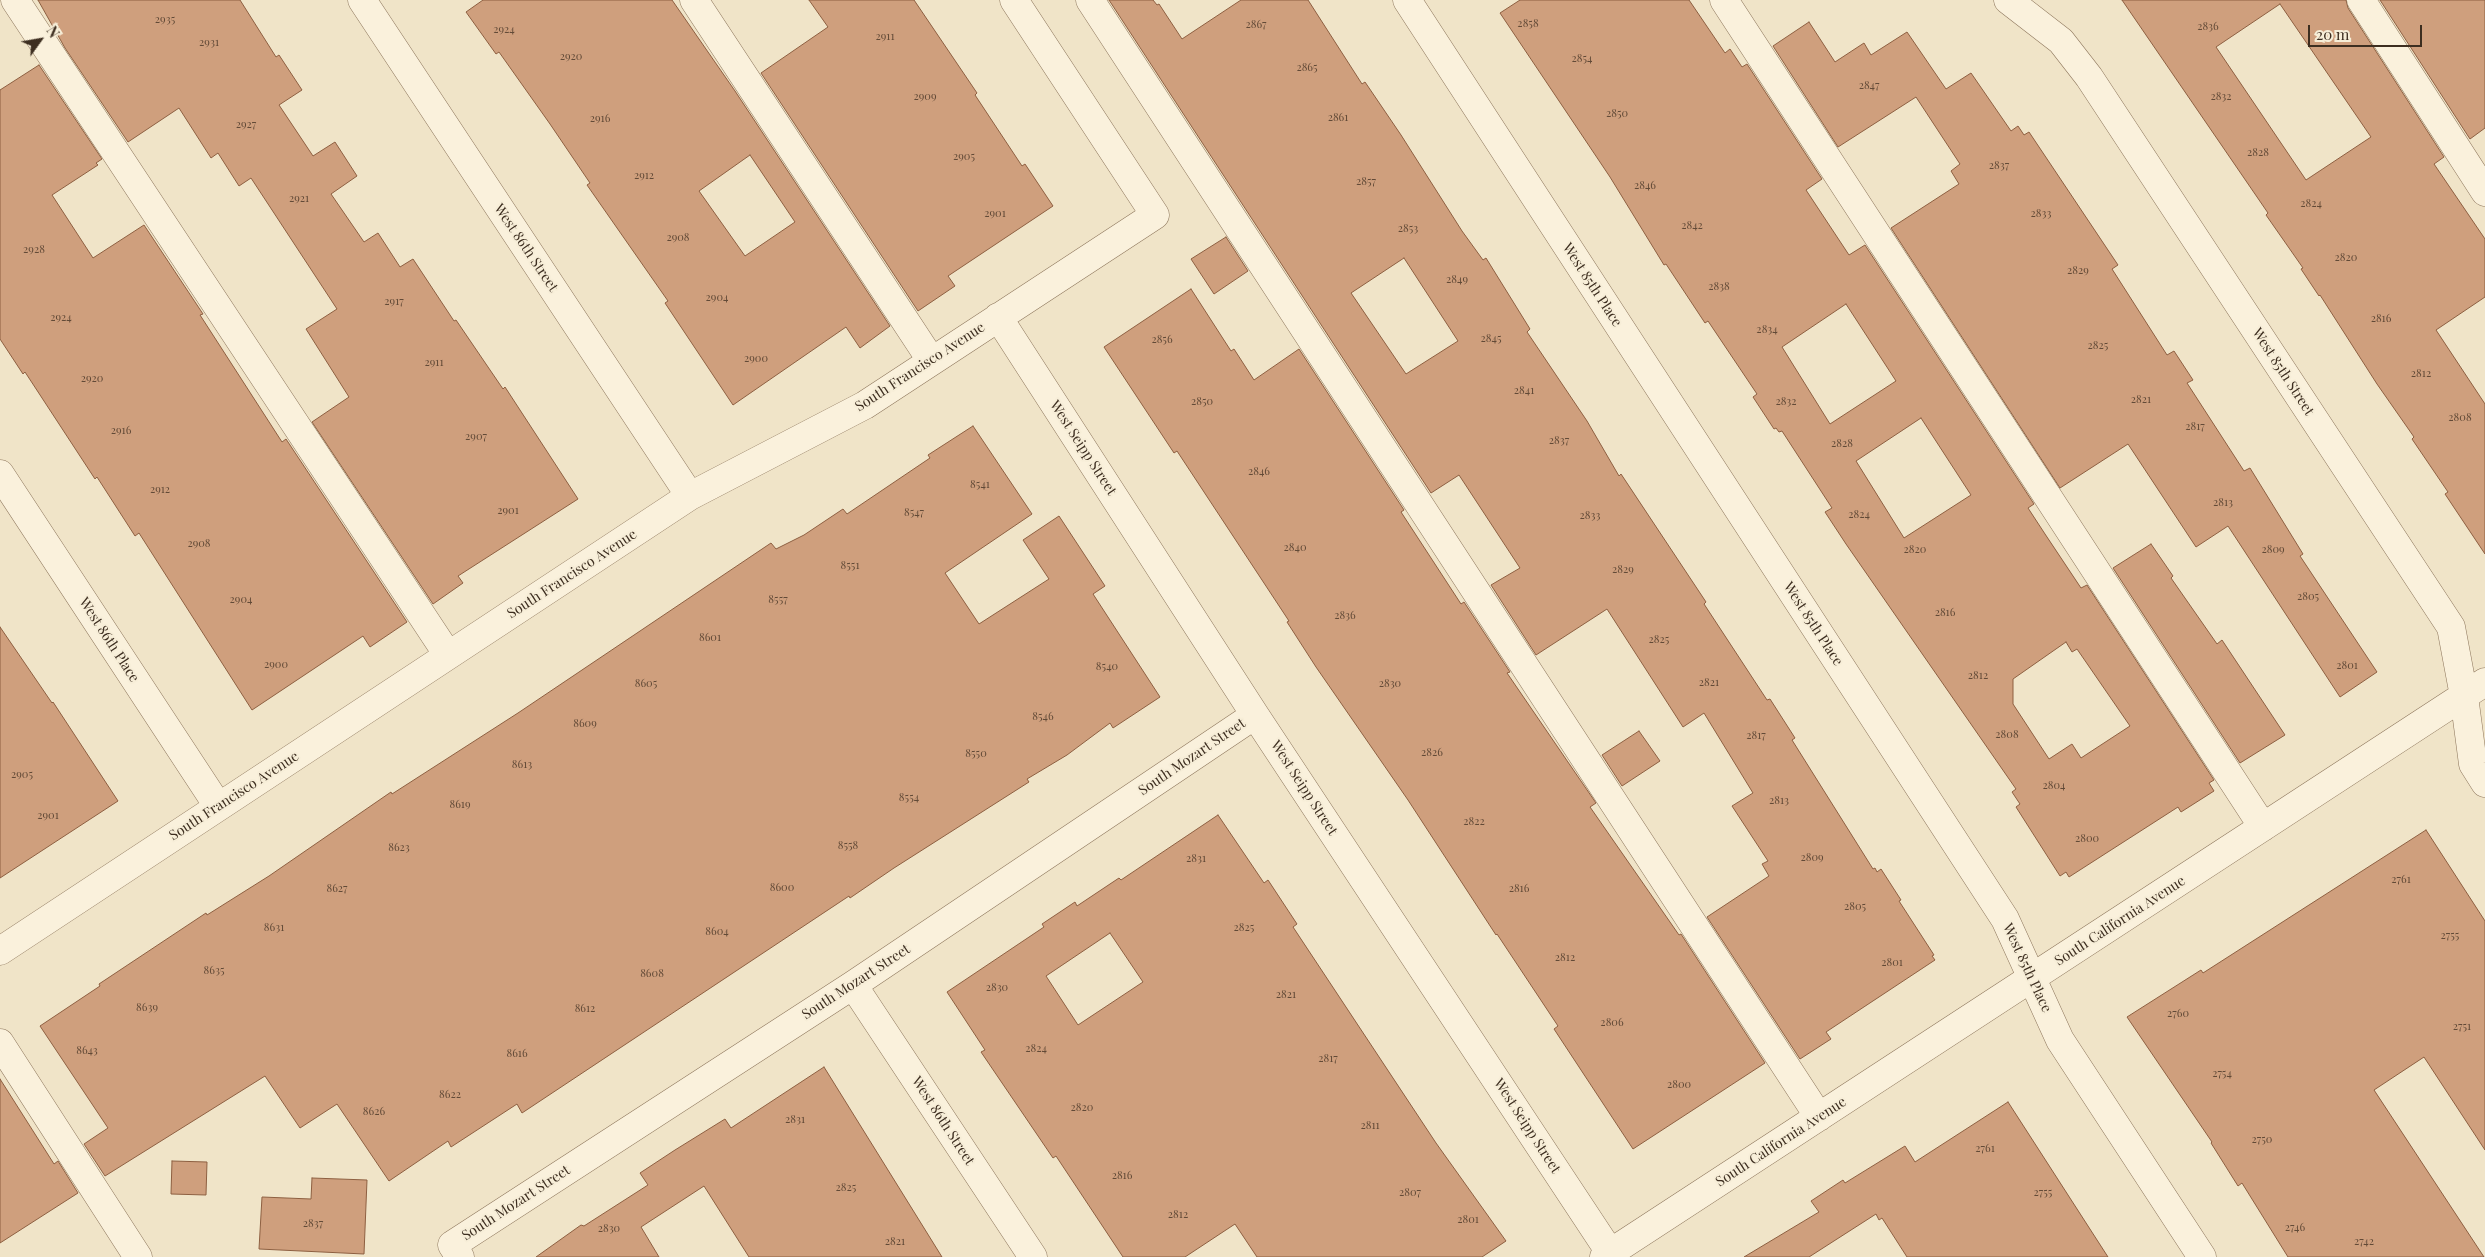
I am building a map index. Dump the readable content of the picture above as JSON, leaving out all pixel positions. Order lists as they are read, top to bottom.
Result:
{
  "streets": {
    "street": [
      "West 86th Street",
      "West 85th Place",
      "South Francisco Avenue",
      "West 85th Street",
      "West Seipp Street",
      "West 86th Place",
      "South Mozart Street",
      "South California Avenue"
    ]
  },
  "crossings": [
    ["West 86th Street", "South Francisco Avenue"],
    ["West 86th Street", "South Mozart Street"],
    ["West 85th Place", "South California Avenue"],
    ["South Francisco Avenue", "West Seipp Street"],
    ["South Francisco Avenue", "West 86th Place"],
    ["West 85th Street", "South California Avenue"],
    ["West Seipp Street", "South Mozart Street"],
    ["West Seipp Street", "South California Avenue"]
  ],
  "house_numbers": [
    "2935",
    "2858",
    "2867",
    "2836",
    "2924",
    "2911",
    "2931",
    "2920",
    "2854",
    "2865",
    "2847",
    "2909",
    "2832",
    "2850",
    "2861",
    "2916",
    "2927",
    "2828",
    "2905",
    "2837",
    "2912",
    "2857",
    "2846",
    "2921",
    "2824",
    "2901",
    "2833",
    "2842",
    "2853",
    "2908",
    "2928",
    "2820",
    "2829",
    "2849",
    "2838",
    "2904",
    "2917",
    "2924",
    "2816",
    "2834",
    "2845",
    "2856",
    "2825",
    "2900",
    "2911",
    "2812",
    "2920",
    "2841",
    "2821",
    "2850",
    "2832",
    "2808",
    "2817",
    "2916",
    "2907",
    "2837",
    "2828",
    "2846",
    "8541",
    "2912",
    "2813",
    "2901",
    "8547",
    "2824",
    "2833",
    "2908",
    "2840",
    "2820",
    "2809",
    "8551",
    "2829",
    "2805",
    "2904",
    "8557",
    "2816",
    "2836",
    "8601",
    "2825",
    "2900",
    "2801",
    "8540",
    "2812",
    "2821",
    "8605",
    "2830",
    "8546",
    "8609",
    "2808",
    "2817",
    "2826",
    "8550",
    "8613",
    "2905",
    "2804",
    "8554",
    "2813",
    "8619",
    "2901",
    "2822",
    "2800",
    "8558",
    "8623",
    "2809",
    "2831",
    "2761",
    "8600",
    "8627",
    "2816",
    "2805",
    "8631",
    "2825",
    "8604",
    "2755",
    "2812",
    "2801",
    "8635",
    "8608",
    "2830",
    "2821",
    "8639",
    "8612",
    "2760",
    "2806",
    "2751",
    "2824",
    "8643",
    "8616",
    "2817",
    "2754",
    "2800",
    "8622",
    "2820",
    "8626",
    "2831",
    "2811",
    "2750",
    "2761",
    "2816",
    "2825",
    "2807",
    "2755",
    "2812",
    "2801",
    "2837",
    "2746",
    "2830",
    "2821",
    "2742"
  ],
  "scale_bar": "20 m",
  "north": "top right"
}
